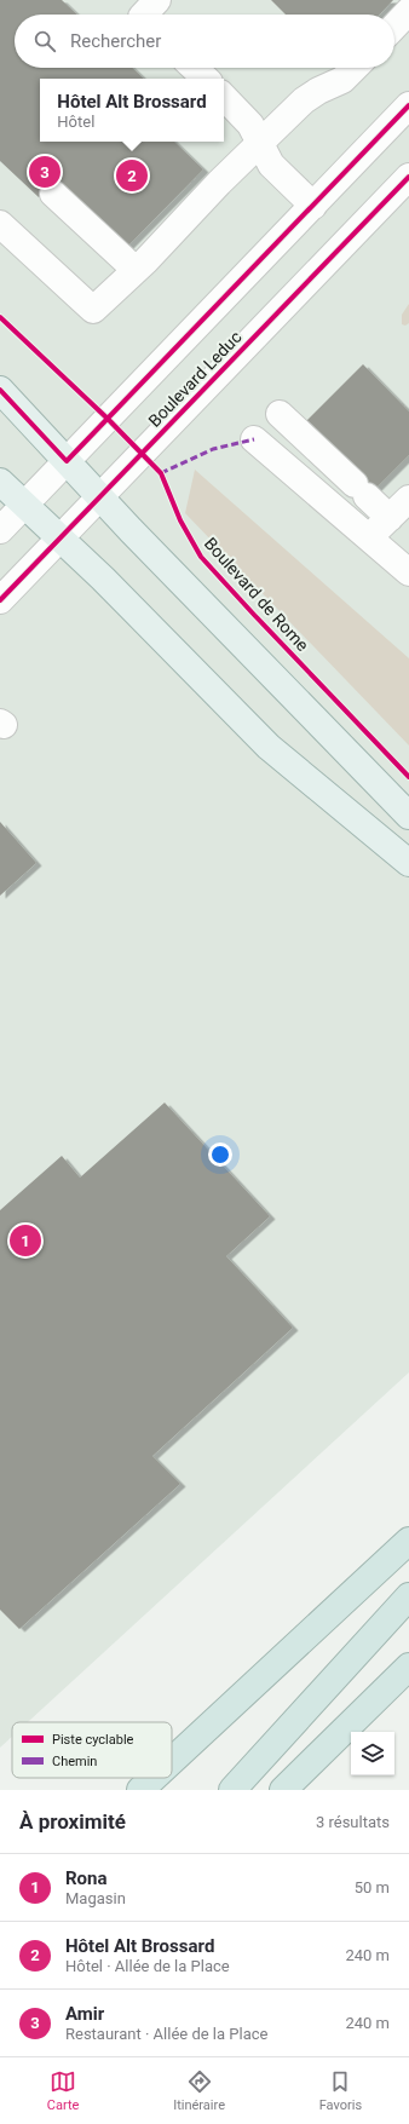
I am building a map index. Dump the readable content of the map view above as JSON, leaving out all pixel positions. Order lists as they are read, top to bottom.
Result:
{
  "streets": {
    "street": ["Boulevard Leduc"],
    "cycle path": ["Boulevard de Rome"]
  },
  "legend": ["Piste cyclable", "Chemin"],
  "page": {
    "search": "Rechercher",
    "popup": ["Hôtel Alt Brossard", "Hôtel"],
    "pins": ["3", "2", "1"],
    "heading": ["À proximité", "3 résultats"],
    "list": [
      {
        "mark": "1",
        "name": "Rona",
        "note": "Magasin",
        "value": "50 m"
      },
      {
        "mark": "2",
        "name": "Hôtel Alt Brossard",
        "note": "Hôtel · Allée de la Place",
        "value": "240 m"
      },
      {
        "mark": "3",
        "name": "Amir",
        "note": "Restaurant · Allée de la Place",
        "value": "240 m"
      }
    ],
    "nav": ["Carte", "Itinéraire", "Favoris"]
  }
}
